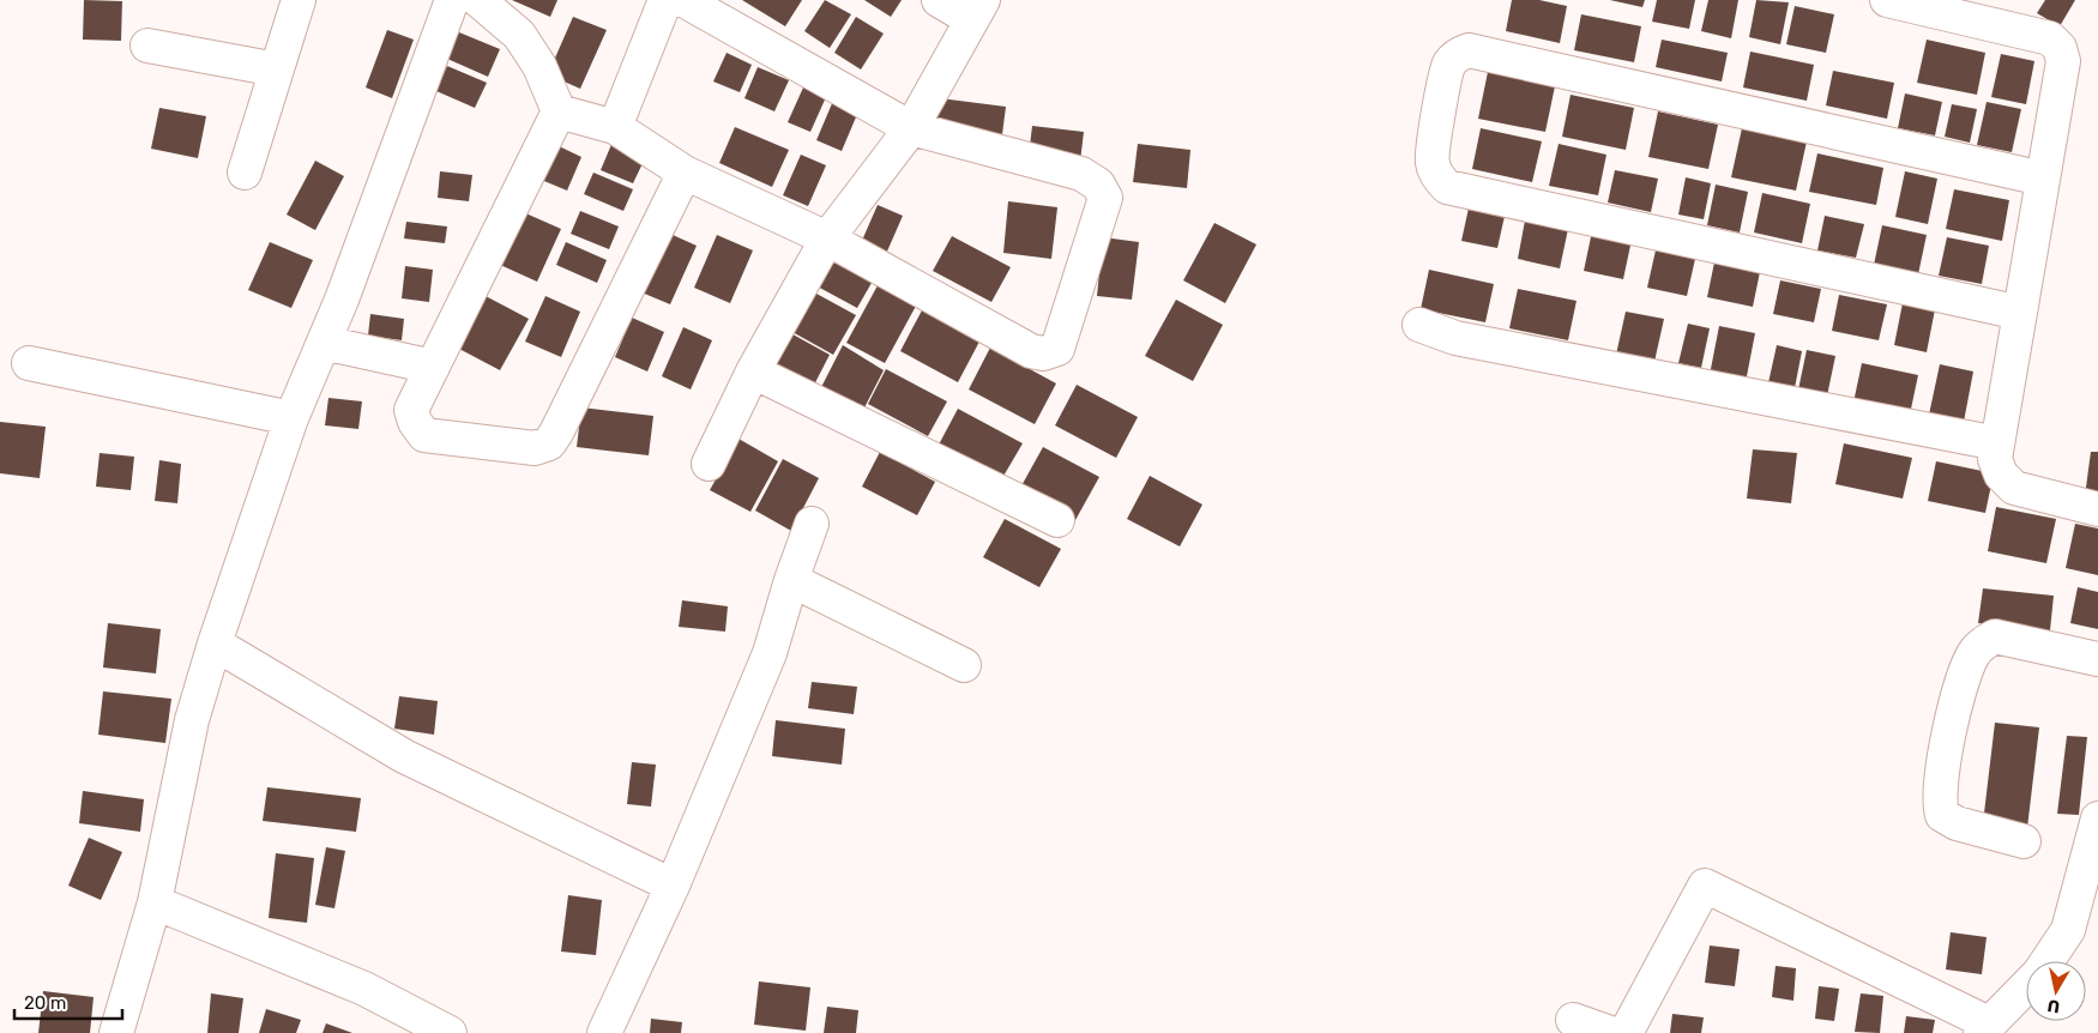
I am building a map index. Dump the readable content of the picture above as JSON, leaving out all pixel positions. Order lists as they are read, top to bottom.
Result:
{
  "scale_bar": "20 m",
  "north": "bottom"
}
